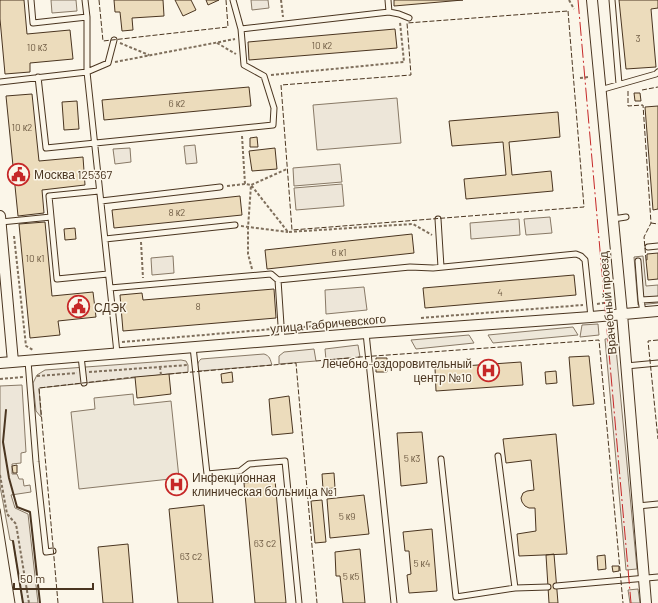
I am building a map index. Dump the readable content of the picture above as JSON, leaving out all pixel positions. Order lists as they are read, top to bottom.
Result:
{
  "streets": {
    "street": ["Врачебный проезд", "улица Габричевского"]
  },
  "crossings": [
    ["Врачебный проезд", "улица Габричевского"]
  ],
  "places": {
    "public building": ["Москва 125367", "СДЭК"],
    "hospital": ["Лечебно-оздоровительный центр №10", "Инфекционная клиническая больница №1"]
  },
  "house_numbers": [
    "3",
    "10 к2",
    "10 к3",
    "6 к2",
    "10 к2",
    "8 к2",
    "6 к1",
    "10 к1",
    "4",
    "8",
    "5 к3",
    "5 к9",
    "63 с2",
    "63 с2",
    "5 к4",
    "5 к5"
  ],
  "scale_bar": "50 m"
}
